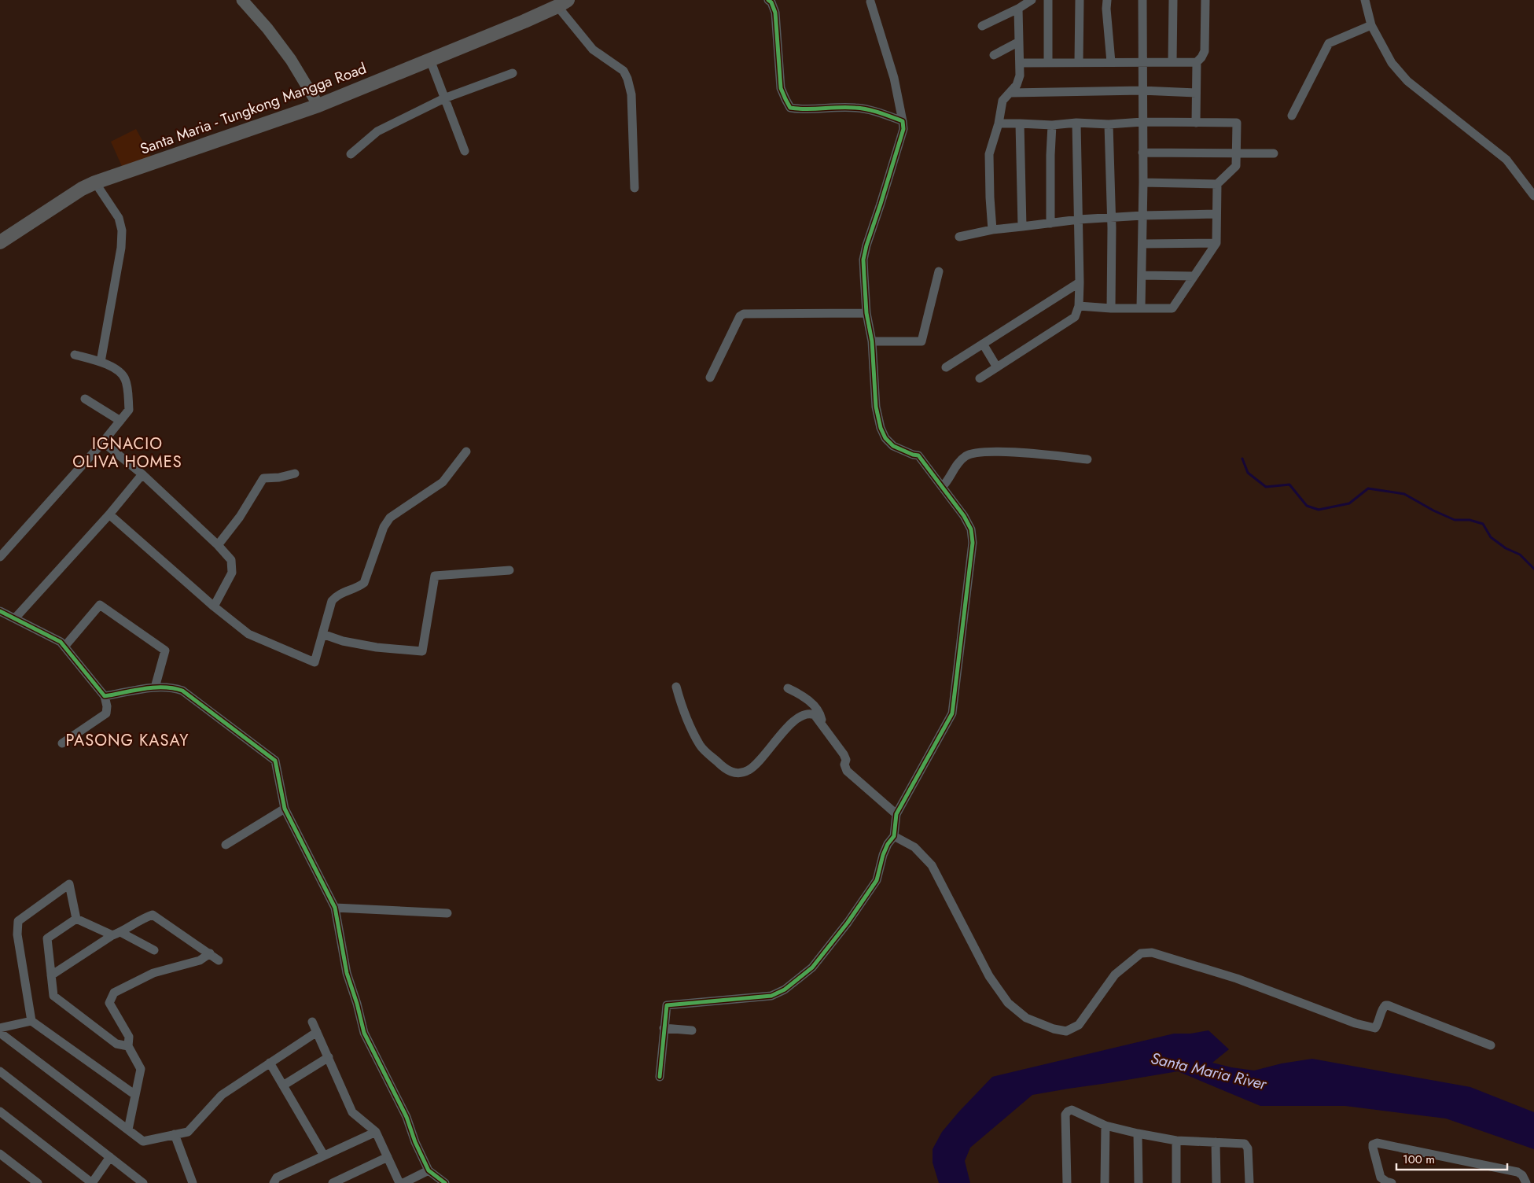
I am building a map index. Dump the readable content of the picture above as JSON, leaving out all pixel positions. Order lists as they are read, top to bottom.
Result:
{
  "streets": {
    "main road": ["Santa Maria - Tungkong Mangga Road"]
  },
  "districts": ["IGNACIO OLIVA HOMES", "PASONG KASAY"],
  "water": ["Santa Maria River"],
  "scale_bar": "100 m"
}
